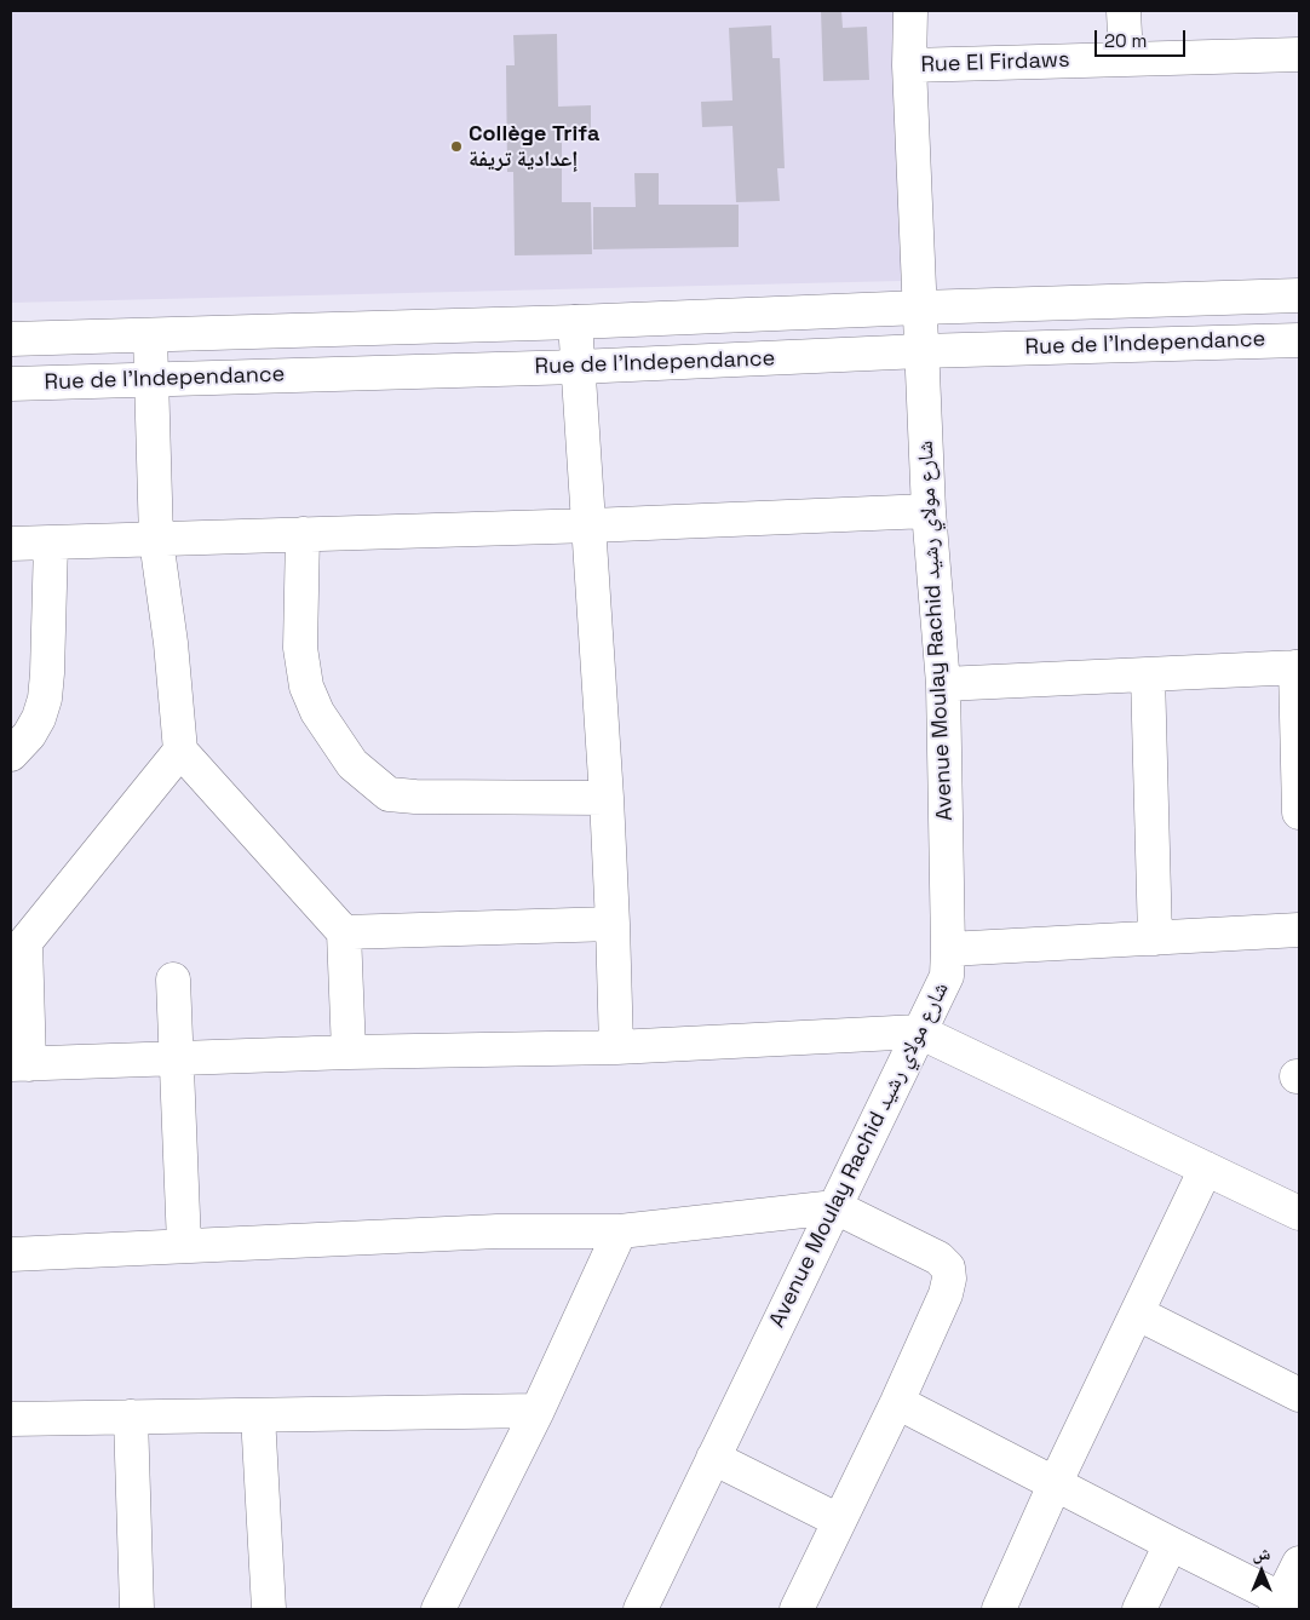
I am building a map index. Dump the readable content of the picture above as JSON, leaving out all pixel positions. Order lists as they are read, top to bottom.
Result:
{
  "streets": {
    "street": ["Rue El Firdaws", "Rue de l'Independance", "Avenue Moulay Rachid شارع مولاي رشيد"]
  },
  "crossings": [
    ["Rue El Firdaws", "Avenue Moulay Rachid شارع مولاي رشيد"],
    ["Rue de l'Independance", "Avenue Moulay Rachid شارع مولاي رشيد"]
  ],
  "places": ["Collège Trifa إعدادية تريفة"],
  "scale_bar": "20 m",
  "north": "top"
}
